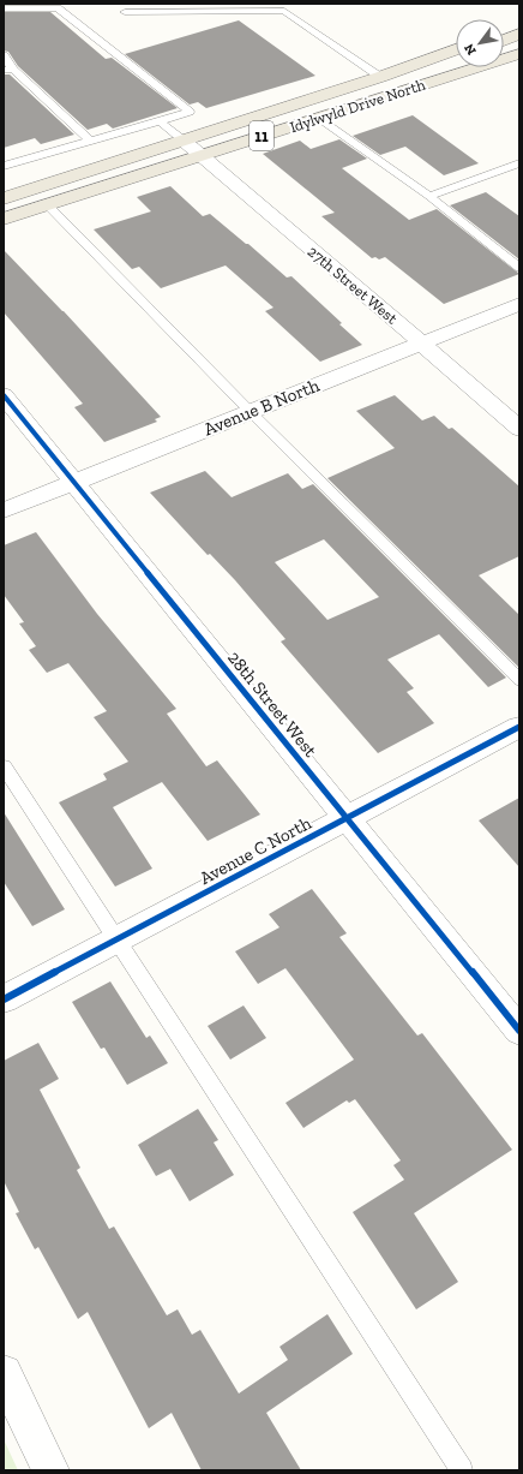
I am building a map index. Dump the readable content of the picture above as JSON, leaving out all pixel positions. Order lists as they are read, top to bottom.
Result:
{
  "streets": {
    "main road": ["Idylwyld Drive North", "11"],
    "street": [
      "27th Street West",
      "Avenue B North",
      "28th Street West",
      "Avenue C North"
    ]
  },
  "crossings": [
    ["Idylwyld Drive North", "27th Street West"],
    ["27th Street West", "Avenue B North"],
    ["Avenue B North", "28th Street West"],
    ["28th Street West", "Avenue C North"]
  ],
  "north": "bottom left"
}
